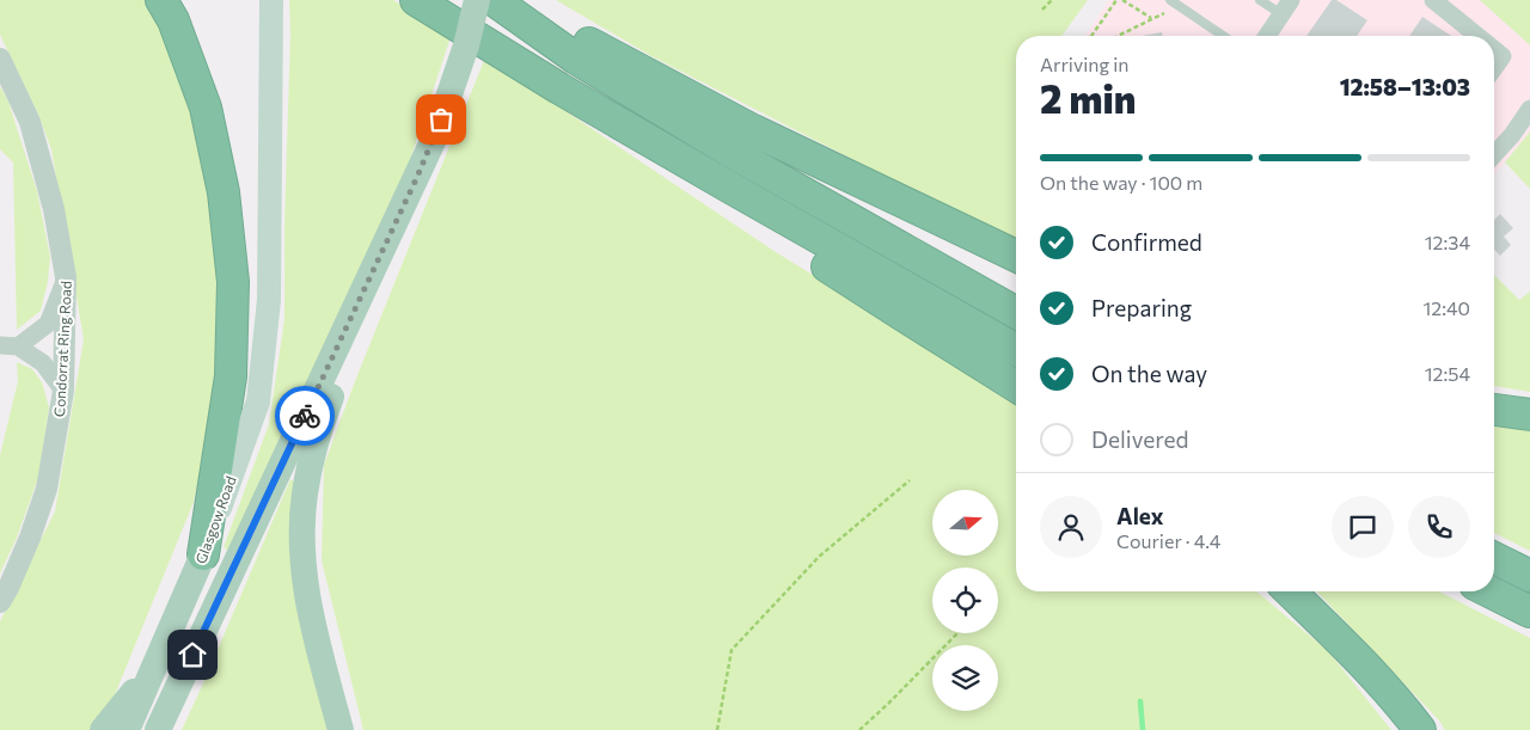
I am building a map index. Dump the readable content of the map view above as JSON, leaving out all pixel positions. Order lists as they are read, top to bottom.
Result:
{
  "streets": {
    "main road": ["Glasgow Road"],
    "street": ["Condorrat Ring Road"]
  },
  "north": "right",
  "page": {
    "heading": ["2 min", "Arriving in", "12:58–13:03"],
    "panel": ["Alex", "Courier · 4.4"],
    "bar": "On the way · 100 m",
    "list": [
      ["Confirmed", "12:34"],
      ["Preparing", "12:40"],
      ["On the way", "12:54"],
      "Delivered"
    ]
  }
}
